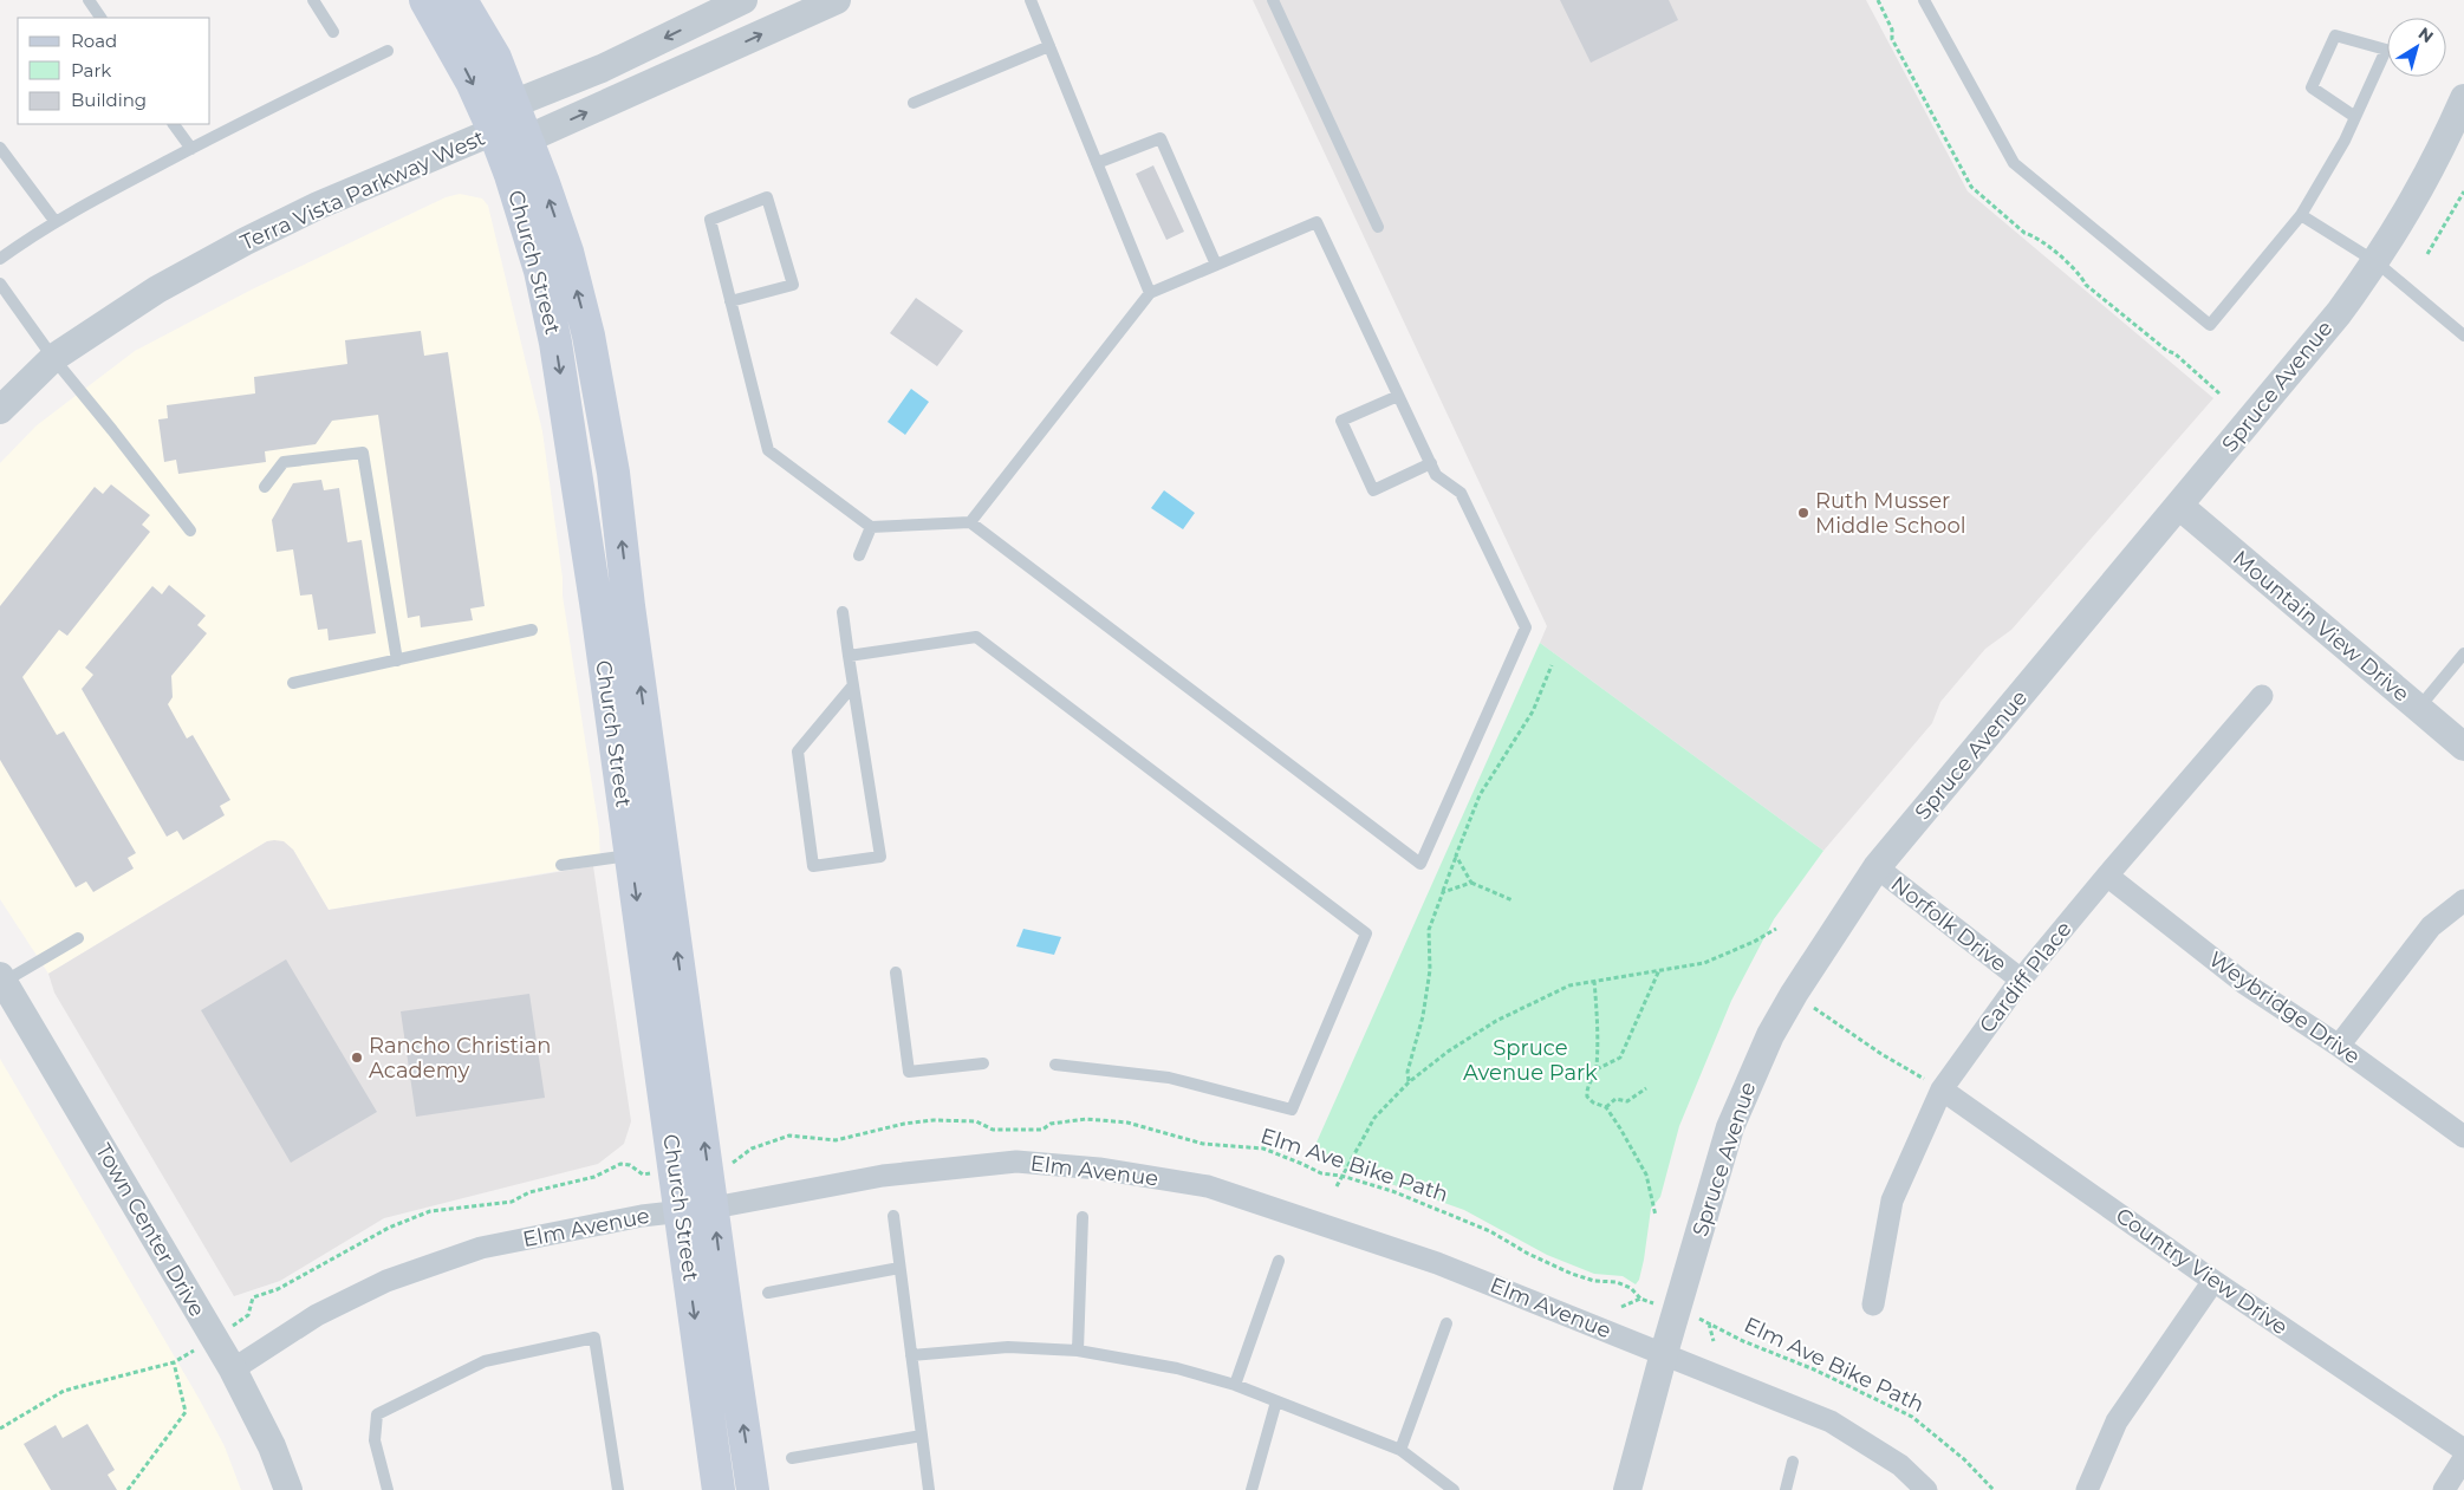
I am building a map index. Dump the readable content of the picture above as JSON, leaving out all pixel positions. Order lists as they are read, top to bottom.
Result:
{
  "streets": {
    "main road": ["Church Street"],
    "street": [
      "Terra Vista Parkway West",
      "Spruce Avenue",
      "Mountain View Drive",
      "Norfolk Drive",
      "Cardiff Place",
      "Weybridge Drive",
      "Elm Avenue",
      "Town Center Drive",
      "Country View Drive"
    ],
    "path": ["Elm Ave Bike Path"]
  },
  "crossings": [
    ["Terra Vista Parkway West", "Church Street"],
    ["Church Street", "Elm Avenue"],
    ["Spruce Avenue", "Mountain View Drive"],
    ["Spruce Avenue", "Norfolk Drive"],
    ["Spruce Avenue", "Elm Avenue"],
    ["Norfolk Drive", "Cardiff Place"],
    ["Cardiff Place", "Weybridge Drive"],
    ["Cardiff Place", "Country View Drive"],
    ["Elm Avenue", "Town Center Drive"]
  ],
  "parks": ["Spruce Avenue Park"],
  "places": ["Ruth Musser Middle School", "Rancho Christian Academy"],
  "legend": ["Road", "Park", "Building"],
  "north": "top right"
}
